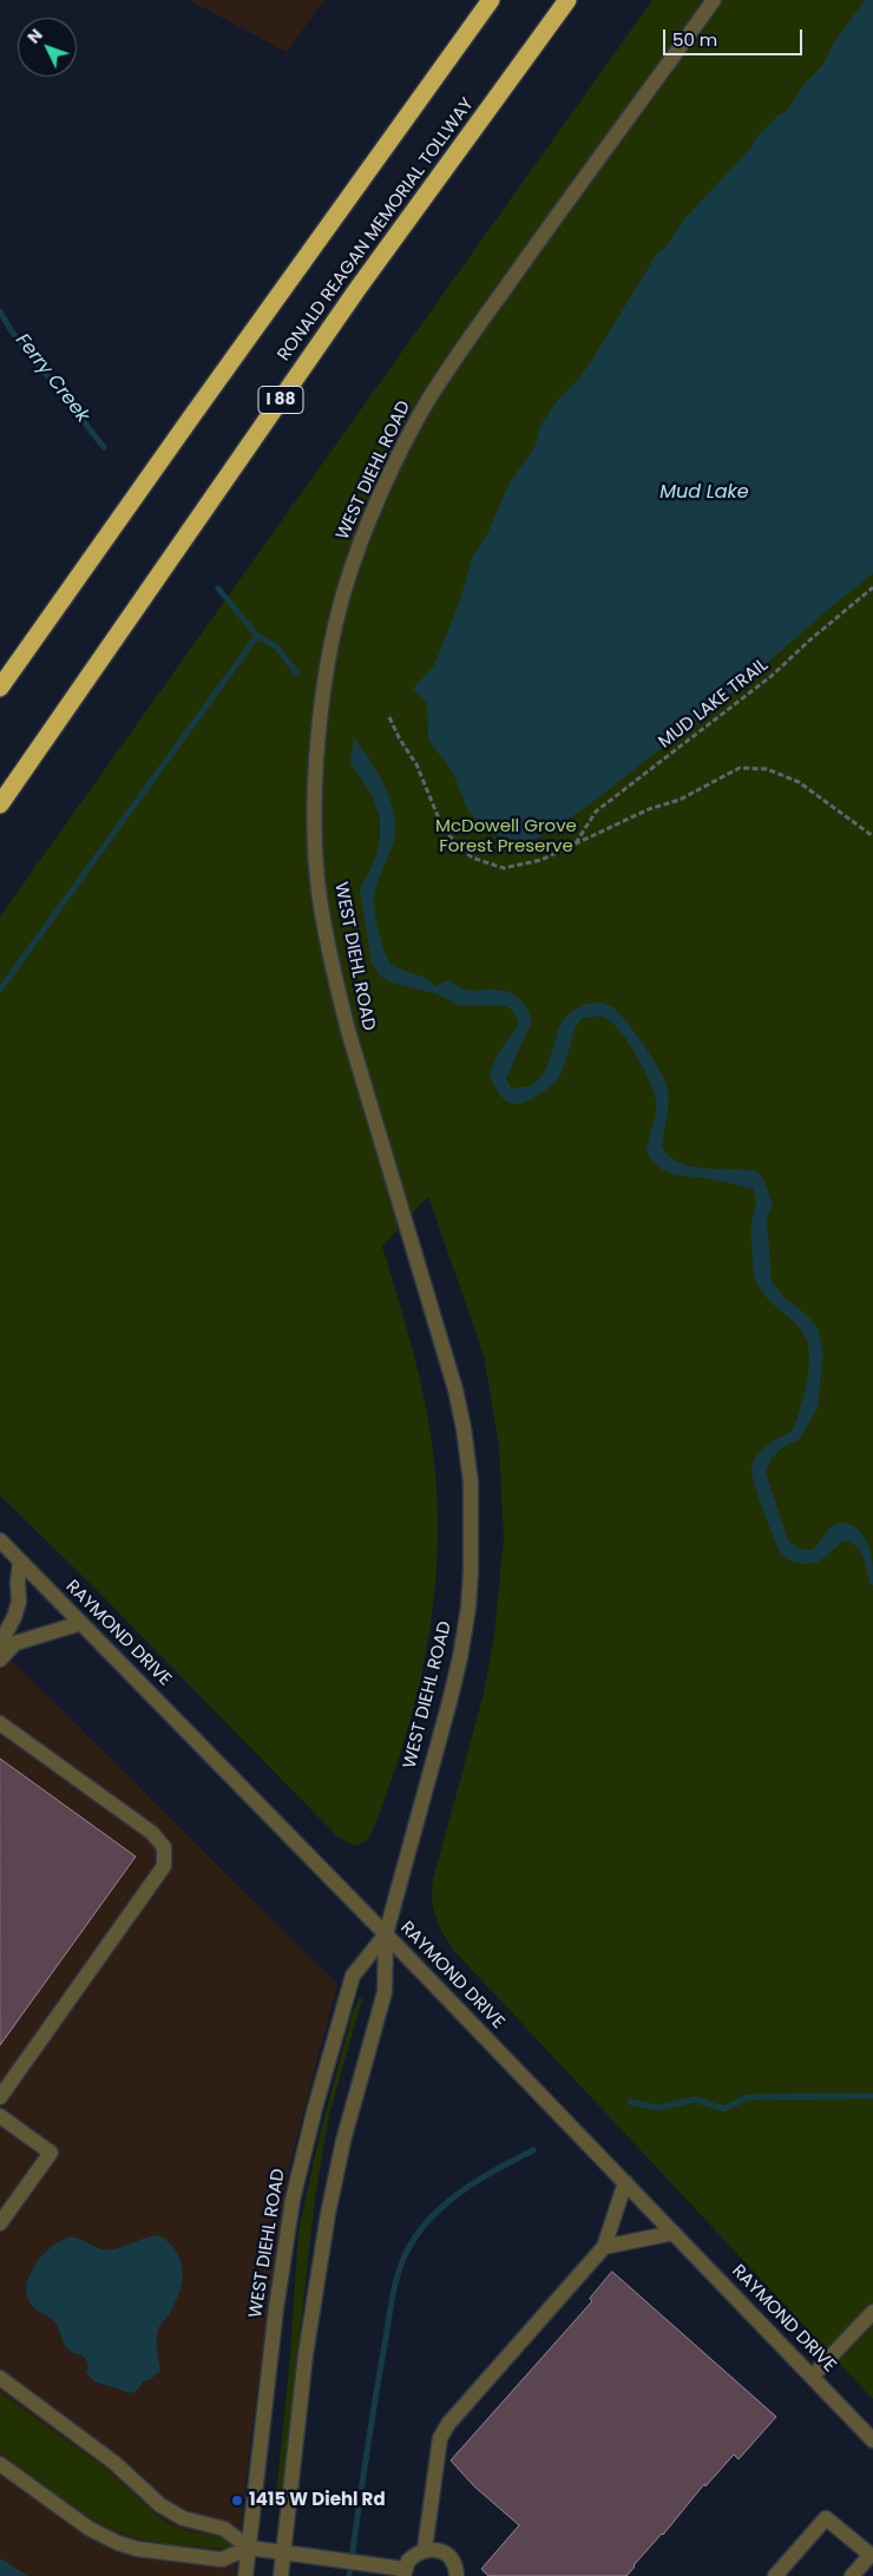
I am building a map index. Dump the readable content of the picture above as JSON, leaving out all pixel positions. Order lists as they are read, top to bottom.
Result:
{
  "streets": {
    "highway": ["RONALD REAGAN MEMORIAL TOLLWAY", "I 88"],
    "street": ["WEST DIEHL ROAD", "RAYMOND DRIVE"],
    "path": ["MUD LAKE TRAIL"]
  },
  "crossings": [
    ["WEST DIEHL ROAD", "RAYMOND DRIVE"]
  ],
  "water": ["Ferry Creek", "Mud Lake"],
  "parks": ["McDowell Grove Forest Preserve"],
  "places": ["1415 W Diehl Rd"],
  "scale_bar": "50 m",
  "north": "top left"
}
